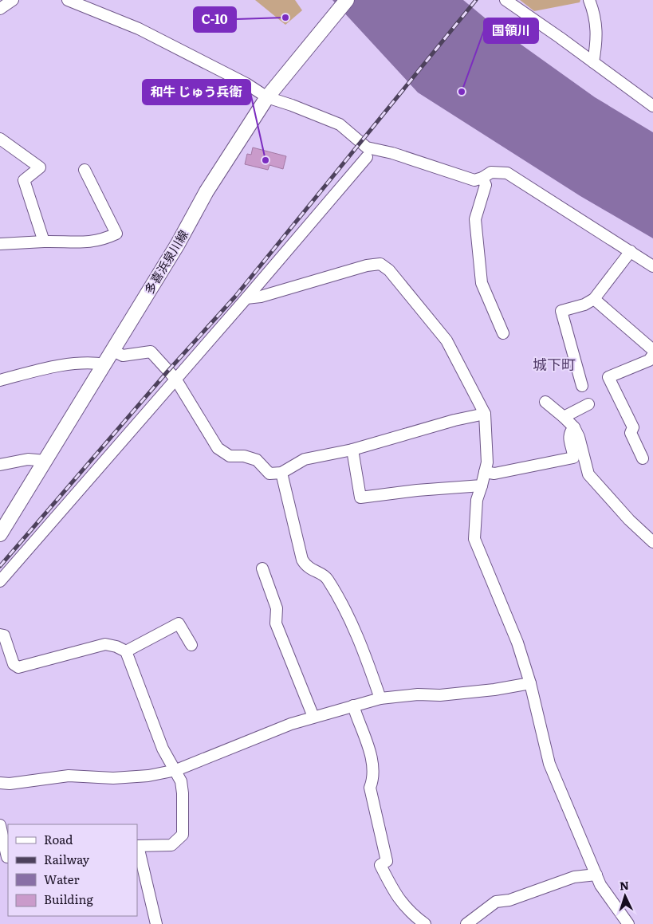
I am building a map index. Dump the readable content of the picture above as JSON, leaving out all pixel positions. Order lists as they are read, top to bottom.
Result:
{
  "streets": {
    "main road": ["多喜浜泉川線"]
  },
  "districts": ["城下町"],
  "places": ["C-10", "国領川", "和牛 じゅう兵衛"],
  "legend": [
    "Road",
    "Railway",
    "Water",
    "Building"
  ],
  "north": "top"
}
